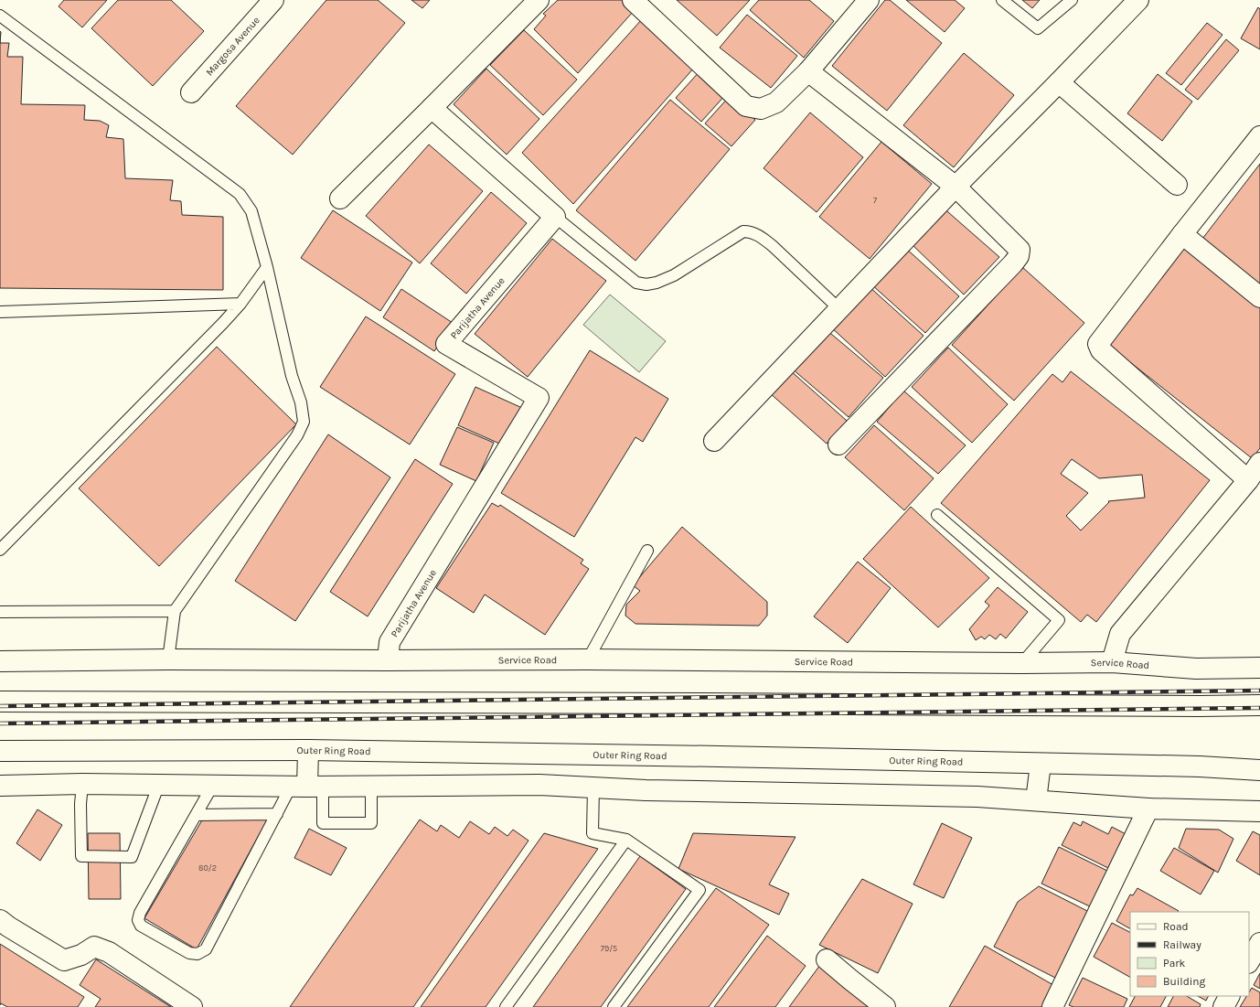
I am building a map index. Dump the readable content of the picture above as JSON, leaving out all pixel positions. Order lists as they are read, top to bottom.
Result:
{
  "streets": {
    "main road": [
      "Margosa Avenue",
      "Parijatha Avenue",
      "Service Road",
      "Outer Ring Road"
    ]
  },
  "crossings": [
    ["Parijatha Avenue", "Service Road"]
  ],
  "house_numbers": ["7", "80/2", "79/5"],
  "legend": [
    "Road",
    "Railway",
    "Park",
    "Building"
  ]
}
